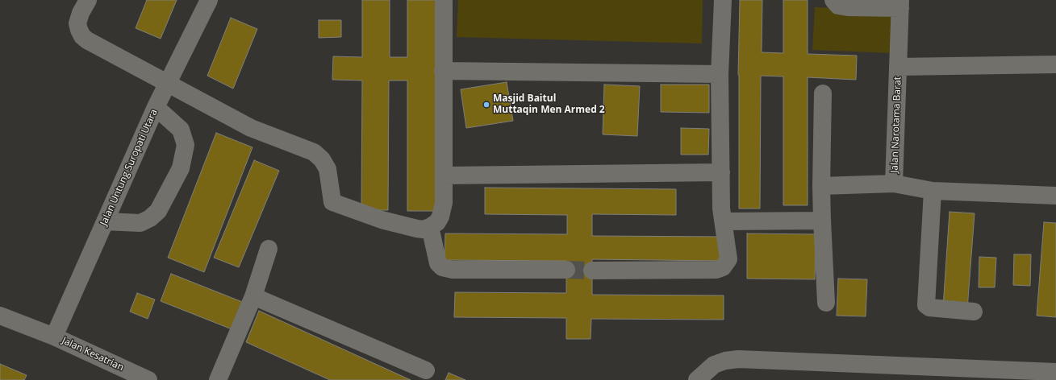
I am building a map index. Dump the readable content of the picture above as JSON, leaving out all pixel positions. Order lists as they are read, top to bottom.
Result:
{
  "streets": {
    "street": ["Jalan Narotama Barat", "Jalan Untung Suropati Utara", "Jalan Kesatrian"]
  },
  "crossings": [
    ["Jalan Untung Suropati Utara", "Jalan Kesatrian"]
  ],
  "places": ["Masjid Baitul Muttaqin Men Armed 2"]
}
